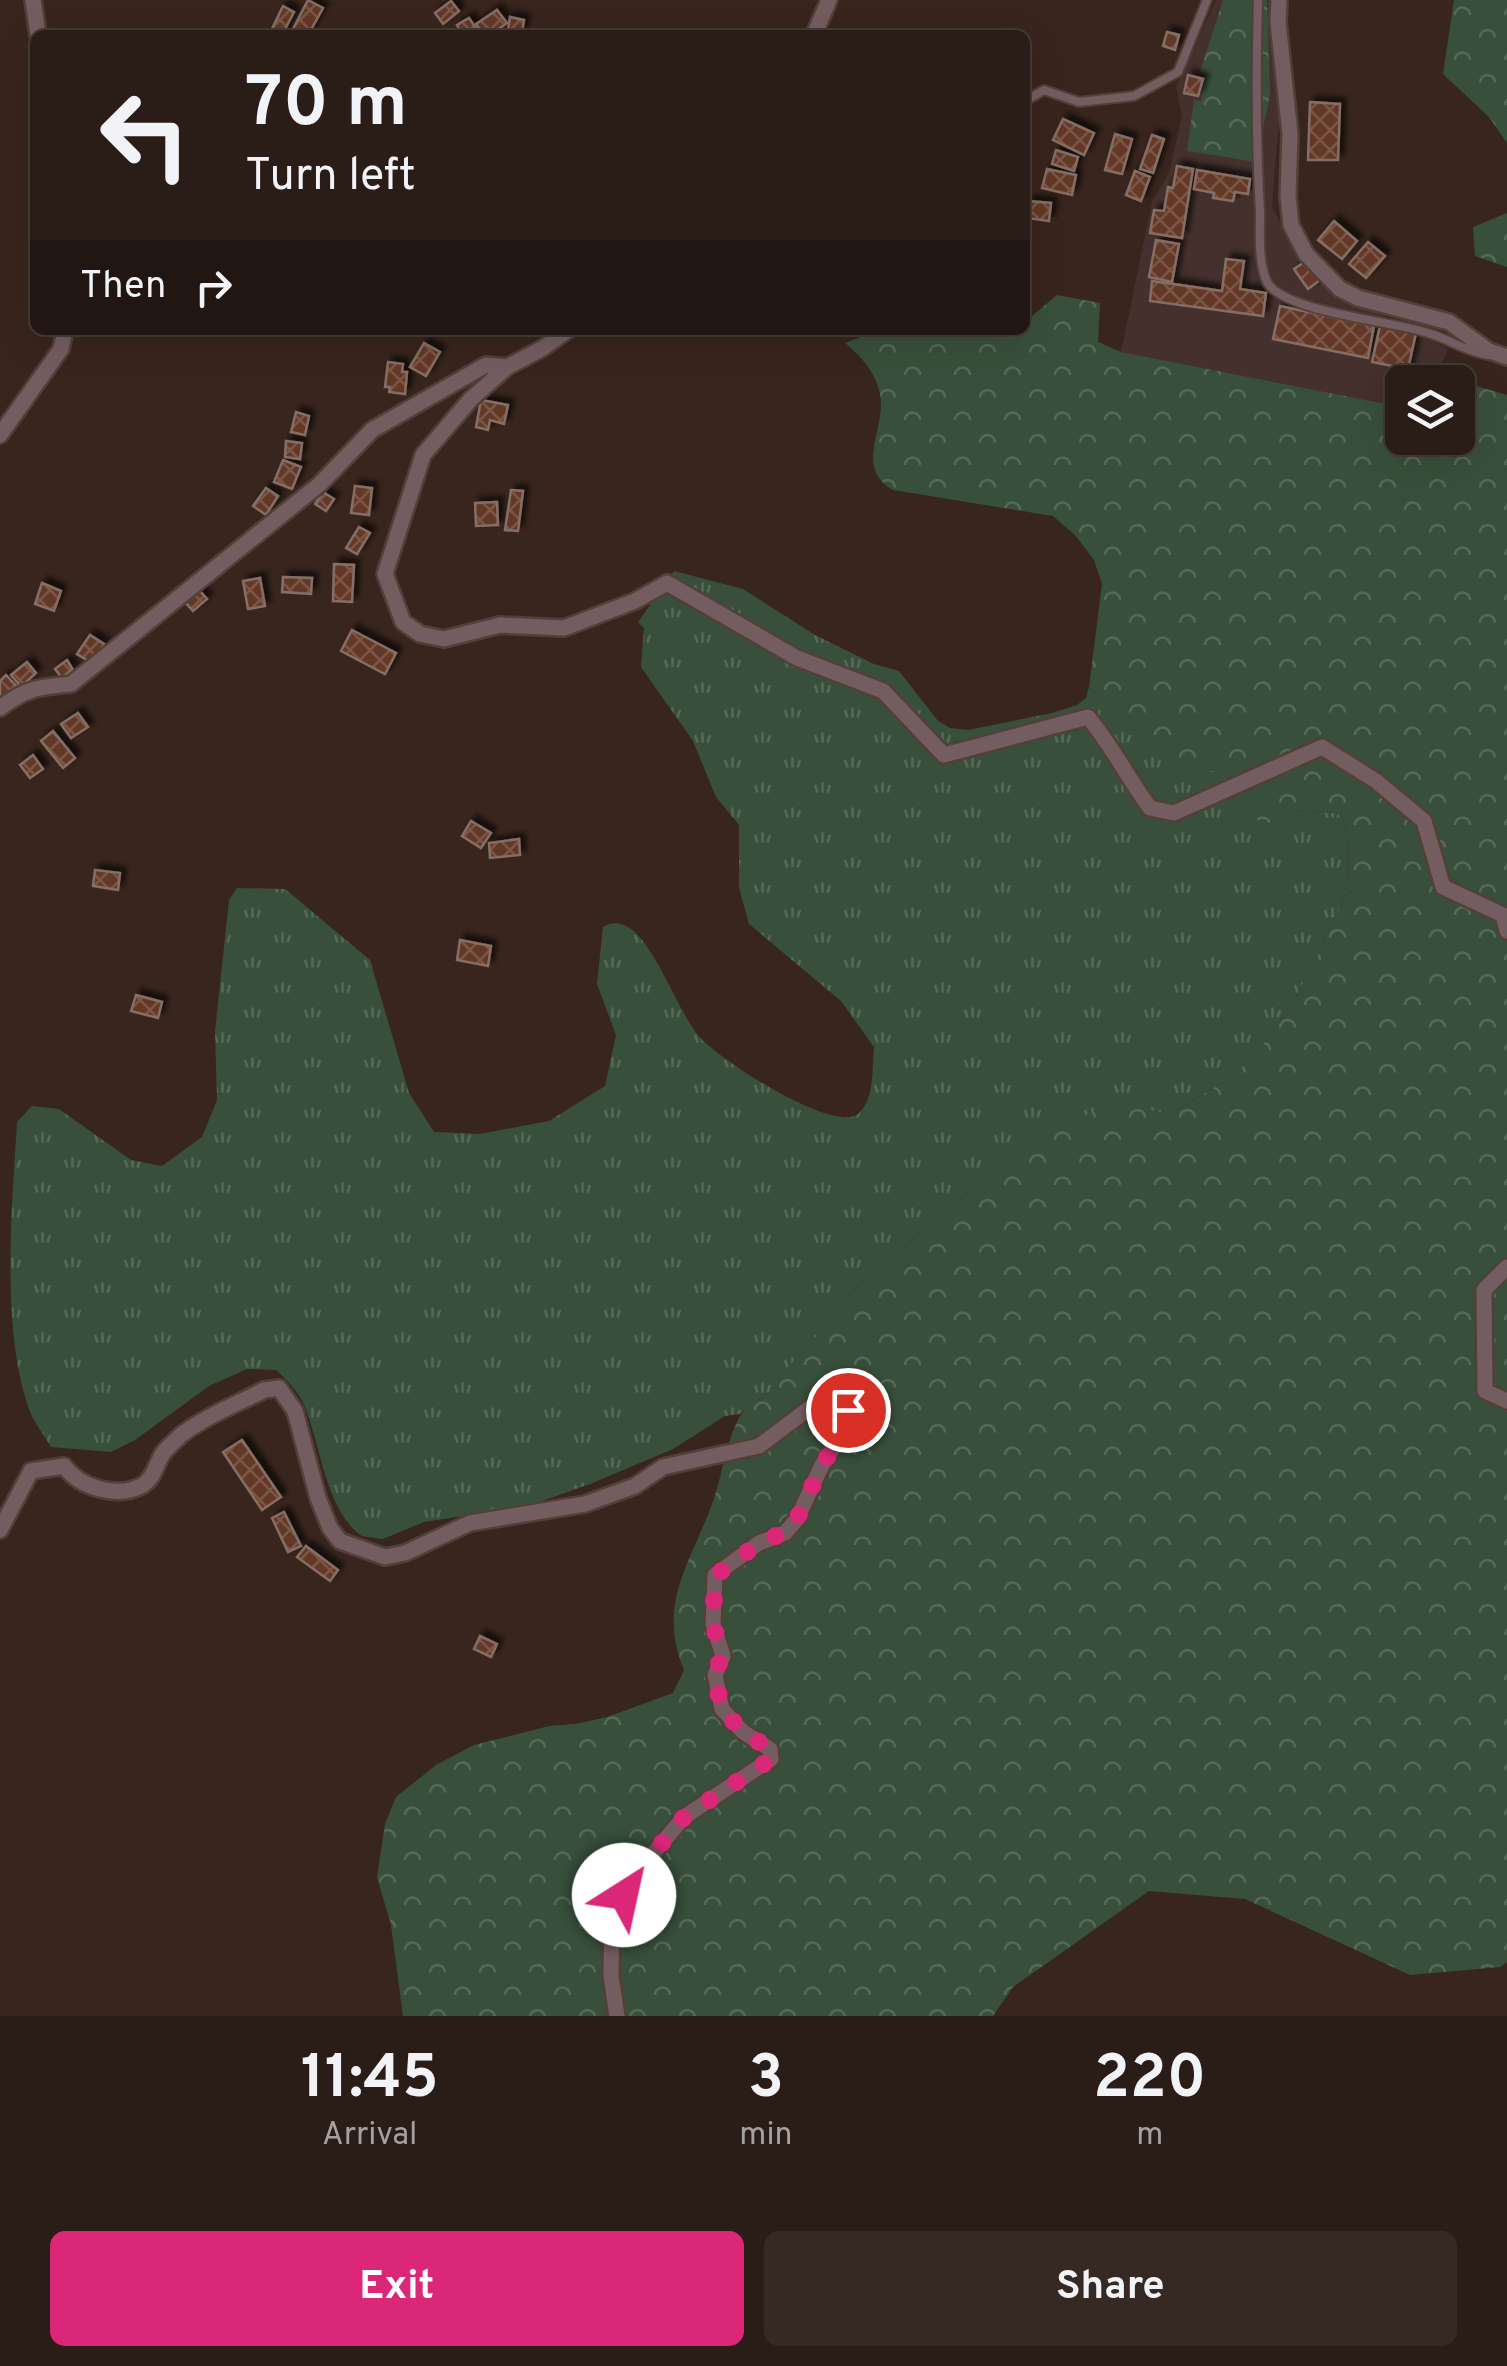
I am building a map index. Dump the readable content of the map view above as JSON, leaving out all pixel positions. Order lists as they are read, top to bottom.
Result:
{
  "page": {
    "turn": ["70 m", "Turn left"],
    "then": "Then",
    "eta": [
      "11:45",
      "Arrival",
      "3",
      "min",
      "220",
      "m"
    ],
    "buttons": ["Exit", "Share"]
  }
}
